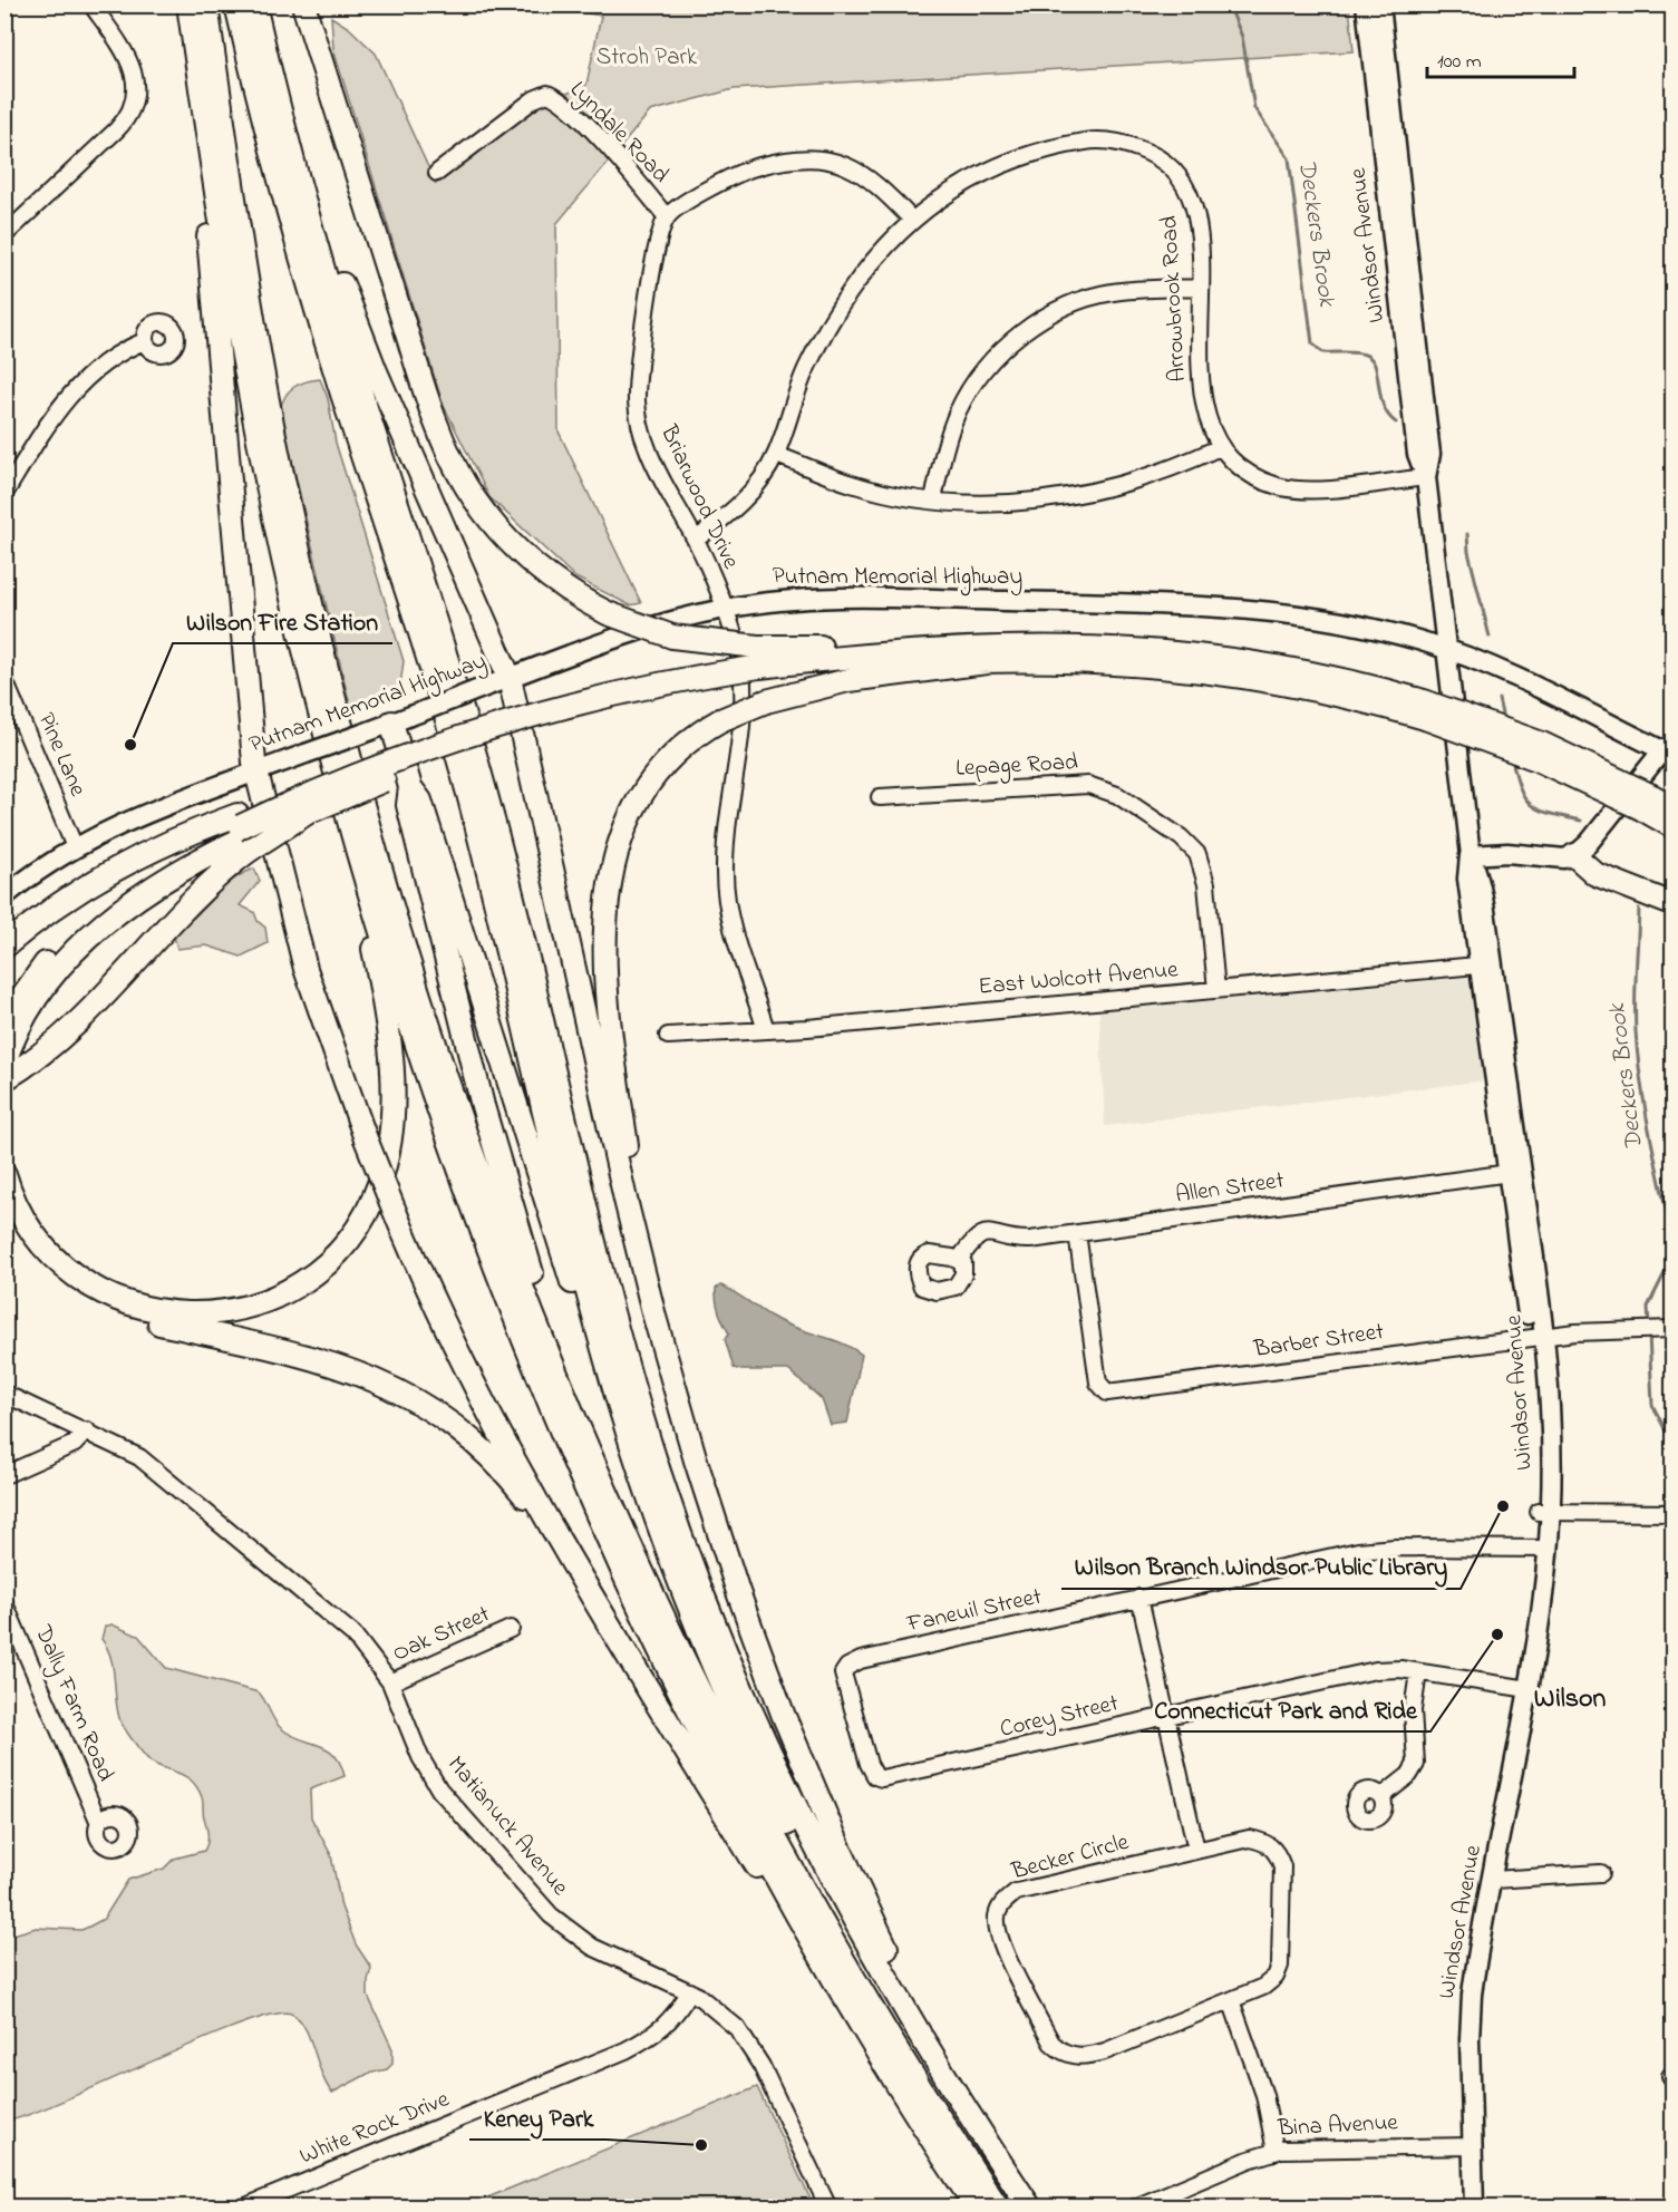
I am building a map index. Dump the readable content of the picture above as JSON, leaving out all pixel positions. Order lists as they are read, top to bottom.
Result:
{
  "streets": {
    "main road": ["Windsor Avenue", "Putnam Memorial Highway"],
    "street": [
      "Lyndale Road",
      "Arrowbrook Road",
      "Briarwood Drive",
      "Pine Lane",
      "Lepage Road",
      "East Wolcott Avenue",
      "Allen Street",
      "Barber Street",
      "Faneuil Street",
      "Oak Street",
      "Dally Farm Road",
      "Corey Street",
      "Matianuck Avenue",
      "Becker Circle",
      "Bina Avenue",
      "White Rock Drive"
    ]
  },
  "crossings": [
    ["Lyndale Road", "Briarwood Drive"],
    ["Windsor Avenue", "Arrowbrook Road"],
    ["Windsor Avenue", "Putnam Memorial Highway"],
    ["Windsor Avenue", "East Wolcott Avenue"],
    ["Windsor Avenue", "Allen Street"],
    ["Windsor Avenue", "Barber Street"],
    ["Windsor Avenue", "Faneuil Street"],
    ["Windsor Avenue", "Corey Street"],
    ["Windsor Avenue", "Bina Avenue"],
    ["Arrowbrook Road", "Briarwood Drive"],
    ["Briarwood Drive", "Putnam Memorial Highway"],
    ["Briarwood Drive", "East Wolcott Avenue"],
    ["Putnam Memorial Highway", "Pine Lane"],
    ["Lepage Road", "East Wolcott Avenue"],
    ["Allen Street", "Barber Street"],
    ["Faneuil Street", "Corey Street"],
    ["Oak Street", "Matianuck Avenue"],
    ["Matianuck Avenue", "White Rock Drive"]
  ],
  "districts": ["Wilson"],
  "water": ["Deckers Brook"],
  "parks": ["Stroh Park"],
  "places": [
    "Wilson Fire Station",
    "Wilson Branch Windsor Public Library",
    "Connecticut Park and Ride",
    "Keney Park"
  ],
  "scale_bar": "100 m"
}
